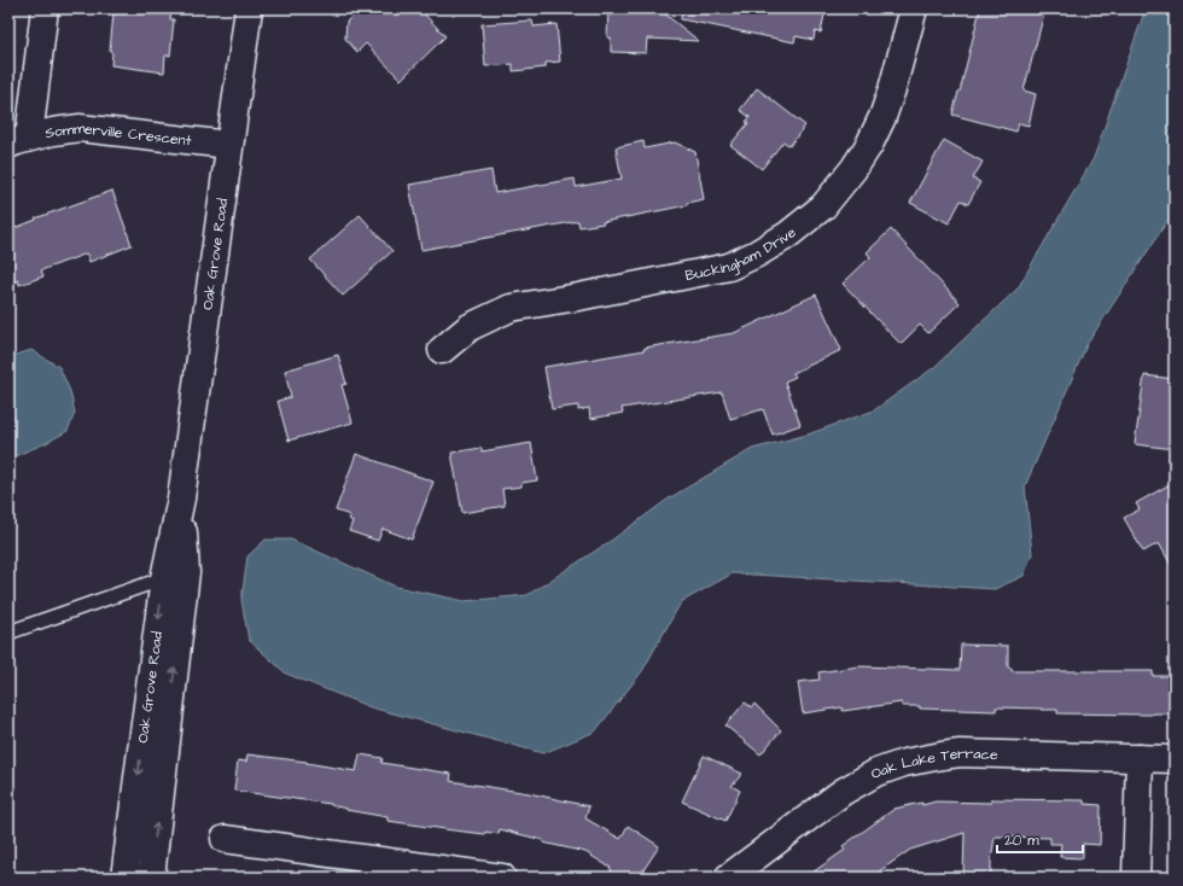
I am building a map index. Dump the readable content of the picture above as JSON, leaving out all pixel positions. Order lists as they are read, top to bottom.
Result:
{
  "streets": {
    "street": [
      "Sommerville Crescent",
      "Buckingham Drive",
      "Oak Grove Road",
      "Oak Lake Terrace"
    ]
  },
  "crossings": [
    ["Sommerville Crescent", "Oak Grove Road"]
  ],
  "scale_bar": "20 m"
}
